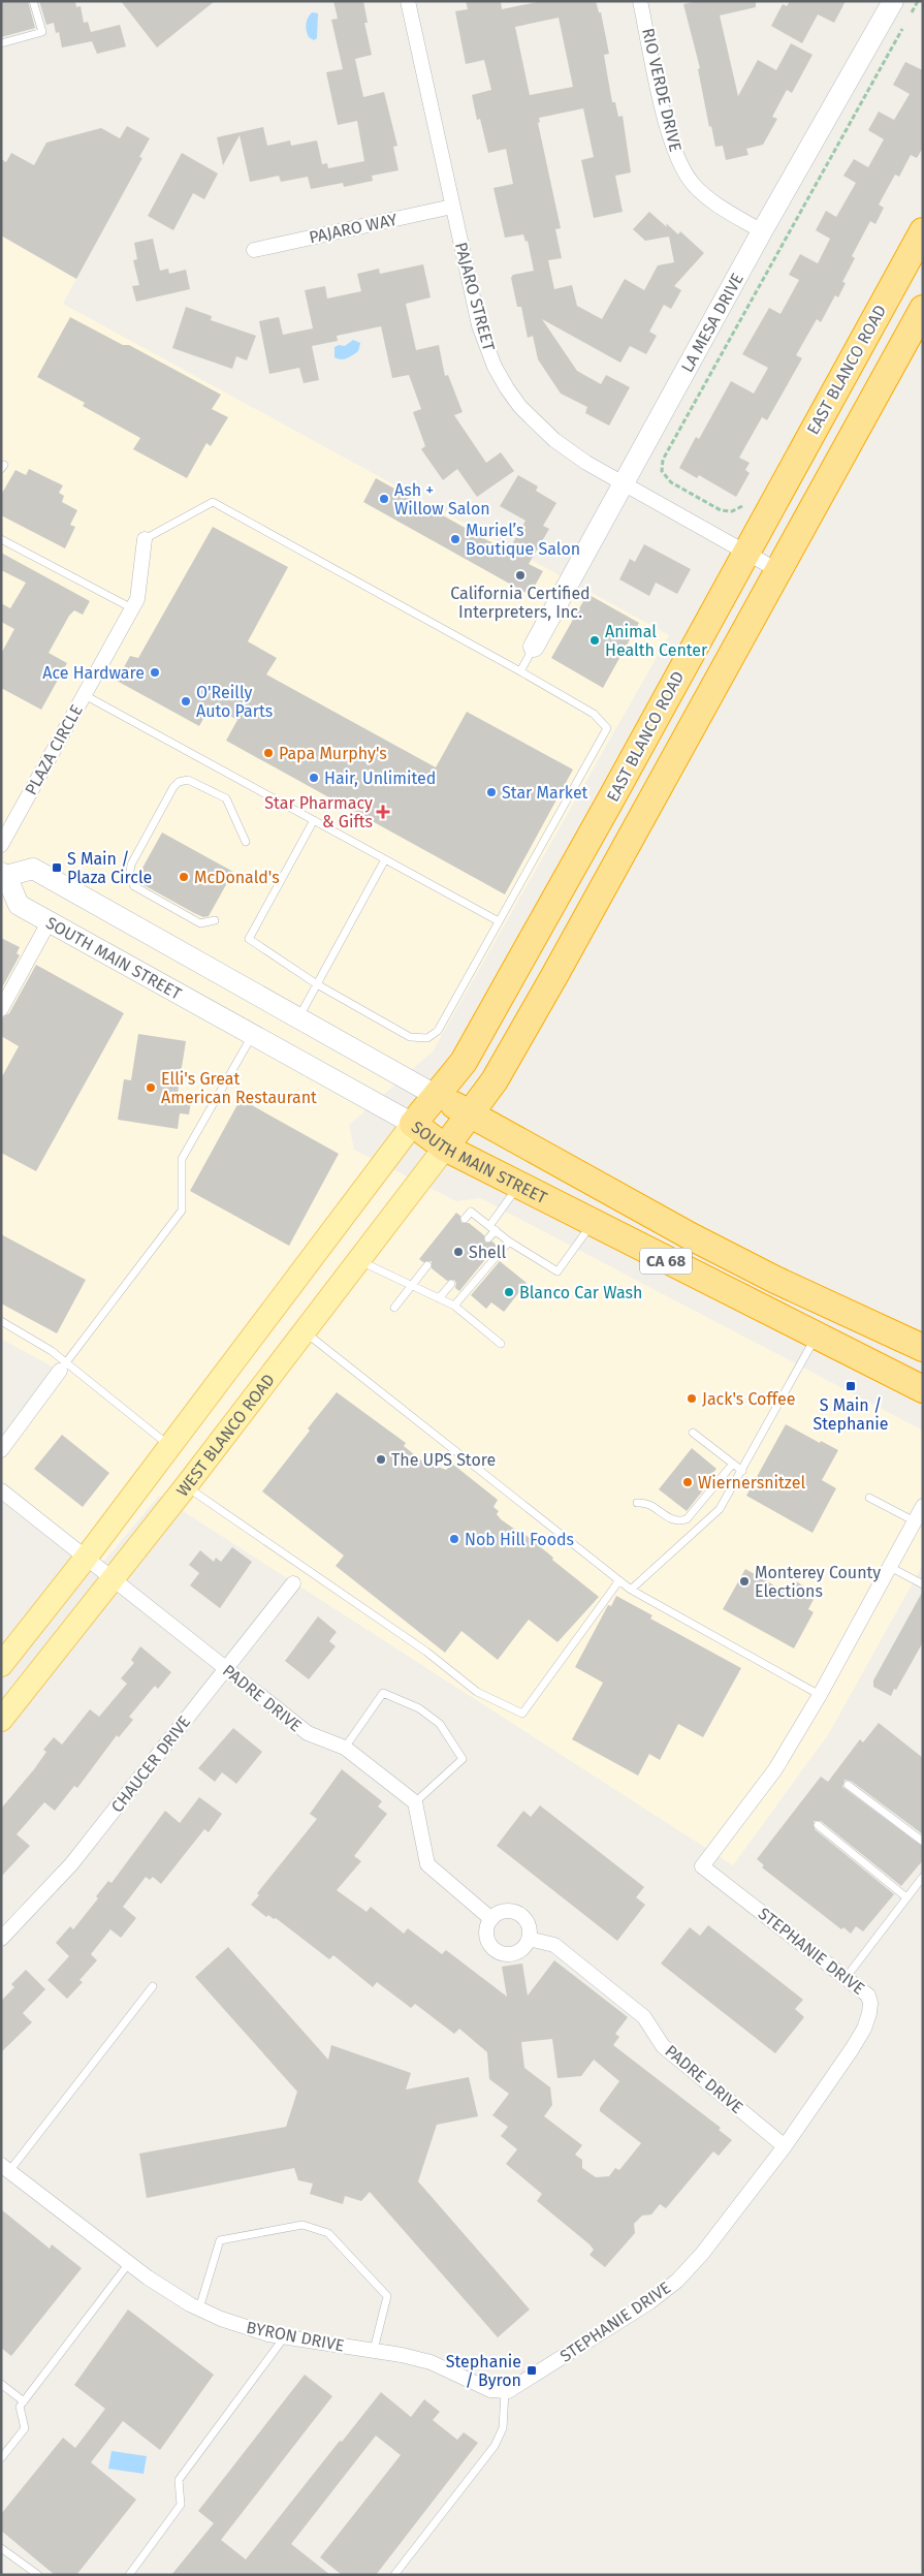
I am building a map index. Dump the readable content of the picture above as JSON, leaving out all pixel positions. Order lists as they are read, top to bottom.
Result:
{
  "streets": {
    "highway": ["EAST BLANCO ROAD", "SOUTH MAIN STREET", "CA 68"],
    "main road": ["LA MESA DRIVE", "WEST BLANCO ROAD"],
    "street": [
      "RIO VERDE DRIVE",
      "PAJARO WAY",
      "PAJARO STREET",
      "PLAZA CIRCLE",
      "PADRE DRIVE",
      "CHAUCER DRIVE",
      "STEPHANIE DRIVE",
      "BYRON DRIVE"
    ]
  },
  "crossings": [
    ["RIO VERDE DRIVE", "LA MESA DRIVE"],
    ["PAJARO WAY", "PAJARO STREET"],
    ["PAJARO STREET", "LA MESA DRIVE"],
    ["PAJARO STREET", "EAST BLANCO ROAD"],
    ["EAST BLANCO ROAD", "SOUTH MAIN STREET"],
    ["EAST BLANCO ROAD", "WEST BLANCO ROAD"],
    ["SOUTH MAIN STREET", "WEST BLANCO ROAD"],
    ["WEST BLANCO ROAD", "PADRE DRIVE"],
    ["PADRE DRIVE", "CHAUCER DRIVE"],
    ["PADRE DRIVE", "STEPHANIE DRIVE"],
    ["STEPHANIE DRIVE", "BYRON DRIVE"]
  ],
  "places": {
    "other": [
      "Ash + Willow Salon",
      "Muriel’s Boutique Salon",
      "California Certified Interpreters, Inc.",
      "Animal Health Center",
      "Ace Hardware",
      "O'Reilly Auto Parts",
      "Papa Murphy's",
      "Hair, Unlimited",
      "Star Market",
      "McDonald's",
      "Elli's Great American Restaurant",
      "Shell",
      "Blanco Car Wash",
      "Jack's Coffee",
      "The UPS Store",
      "Wiernersnitzel",
      "Nob Hill Foods",
      "Monterey County Elections"
    ],
    "health": ["Star Pharmacy & Gifts"],
    "transit": ["S Main / Plaza Circle", "S Main / Stephanie", "Stephanie / Byron"]
  }
}
